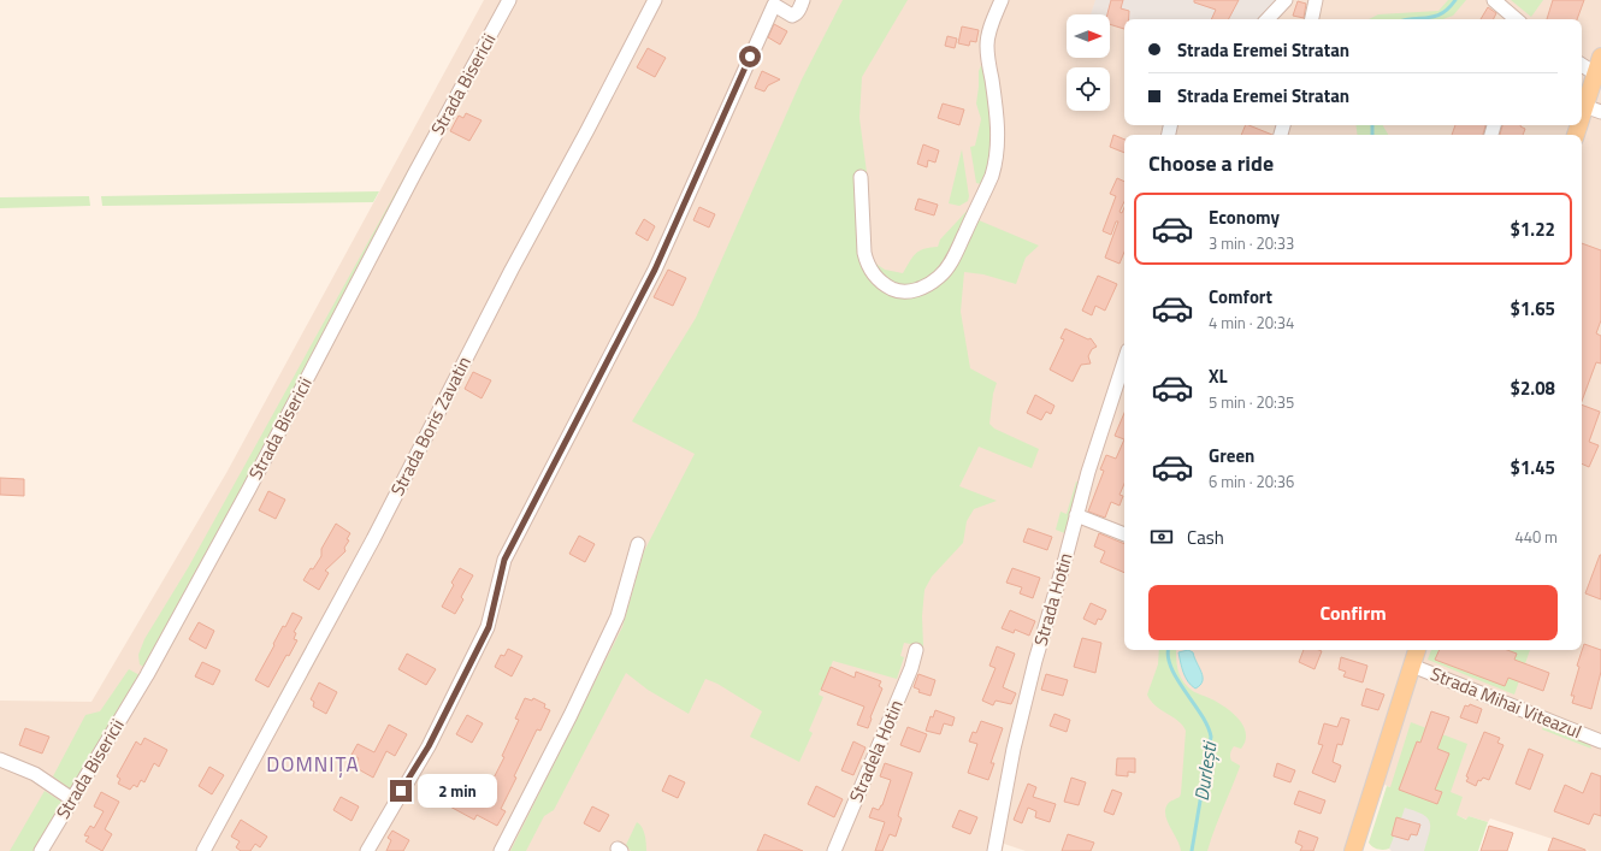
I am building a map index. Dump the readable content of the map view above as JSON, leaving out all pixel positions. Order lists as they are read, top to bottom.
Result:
{
  "streets": {
    "street": [
      "Strada Bisericii",
      "Strada Boris Zavatin",
      "Strada Hotin",
      "Strada Mihai Viteazul",
      "Stradela Hotin"
    ]
  },
  "districts": ["DOMNIȚA"],
  "water": ["Durlești"],
  "north": "right",
  "page": {
    "banner": ["Strada Eremei Stratan", "Strada Eremei Stratan"],
    "heading": "Choose a ride",
    "list": [
      {
        "name": "Economy",
        "note": "3 min · 20:33",
        "value": "$1.22"
      },
      {
        "name": "Comfort",
        "note": "4 min · 20:34",
        "value": "$1.65"
      },
      {
        "name": "XL",
        "note": "5 min · 20:35",
        "value": "$2.08"
      },
      {
        "name": "Green",
        "note": "6 min · 20:36",
        "value": "$1.45"
      }
    ],
    "pay": ["Cash", "440 m"],
    "buttons": "Confirm",
    "bubble": "2 min"
  }
}
